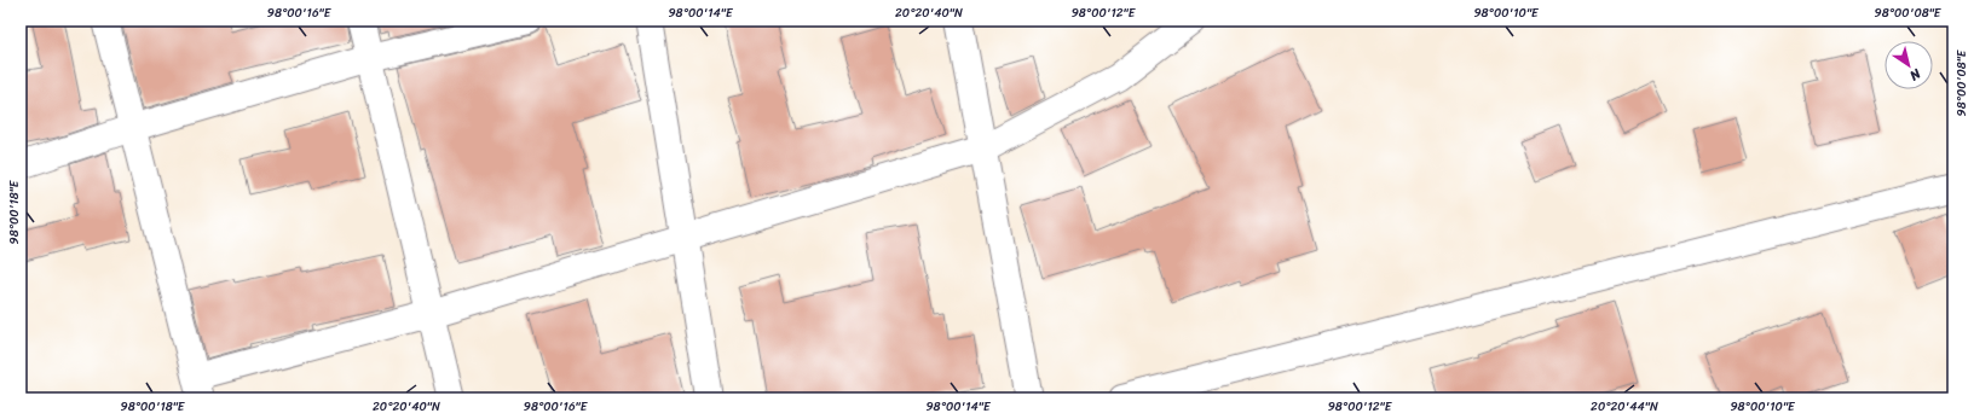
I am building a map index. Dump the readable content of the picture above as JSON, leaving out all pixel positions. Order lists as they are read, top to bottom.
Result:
{
  "north": "bottom right",
  "coordinates": [
    "98°00'16\"E",
    "98°00'14\"E",
    "20°20'40\"N",
    "98°00'12\"E",
    "98°00'10\"E",
    "98°00'08\"E",
    "98°00'18\"E",
    "20°20'44\"N"
  ]
}
